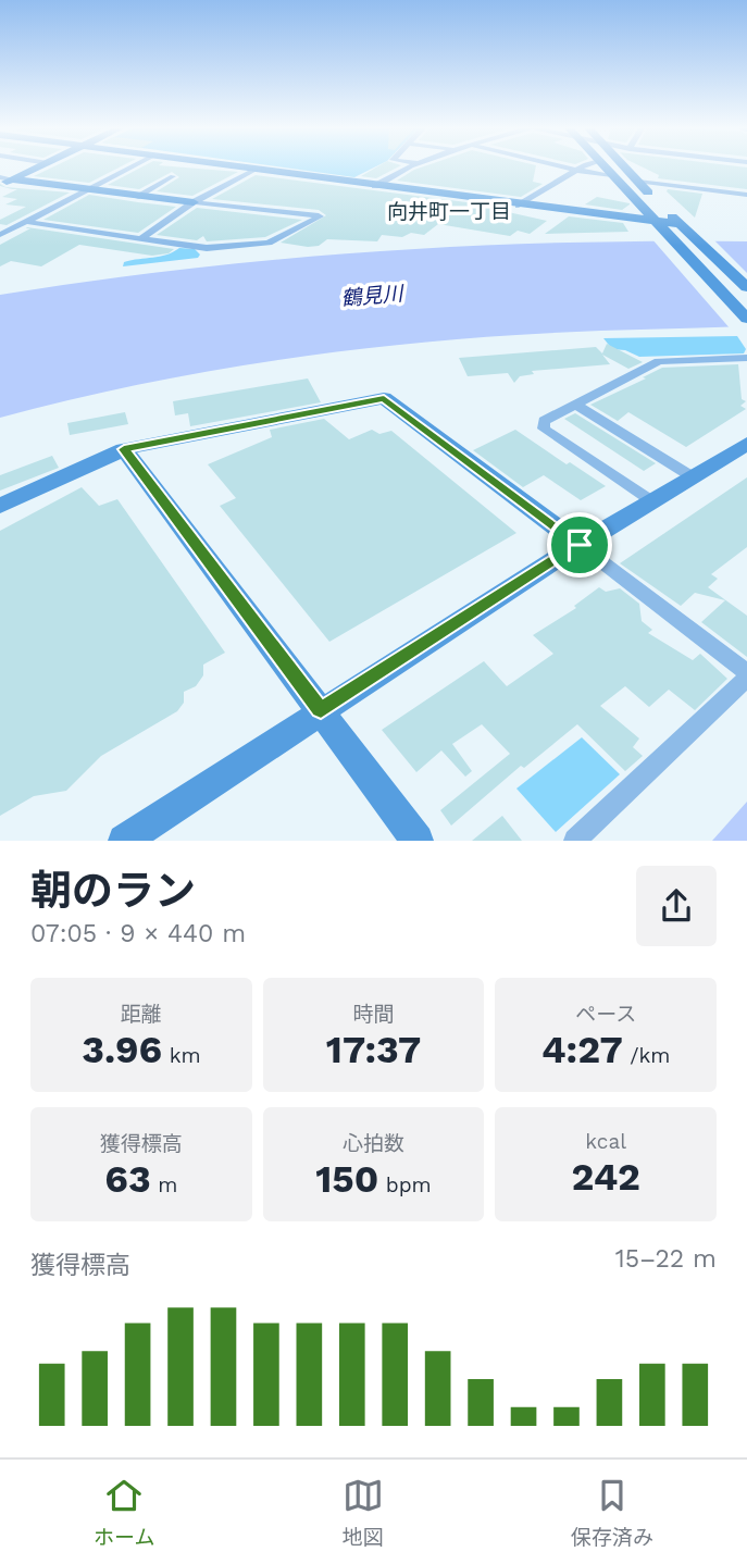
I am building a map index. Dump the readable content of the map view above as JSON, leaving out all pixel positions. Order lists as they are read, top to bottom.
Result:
{
  "districts": ["向井町一丁目"],
  "water": ["鶴見川"],
  "page": {
    "heading": ["朝のラン", "07:05 · 9 × 440 m"],
    "stats": [
      ["距離", "3.96 km"],
      ["時間", "17:37"],
      ["ペース", "4:27 /km"],
      ["獲得標高", "63 m"],
      ["心拍数", "150 bpm"],
      ["kcal", "242"]
    ],
    "chart": ["獲得標高", "15–22 m"],
    "tabs": ["ホーム", "地図", "保存済み"]
  }
}
